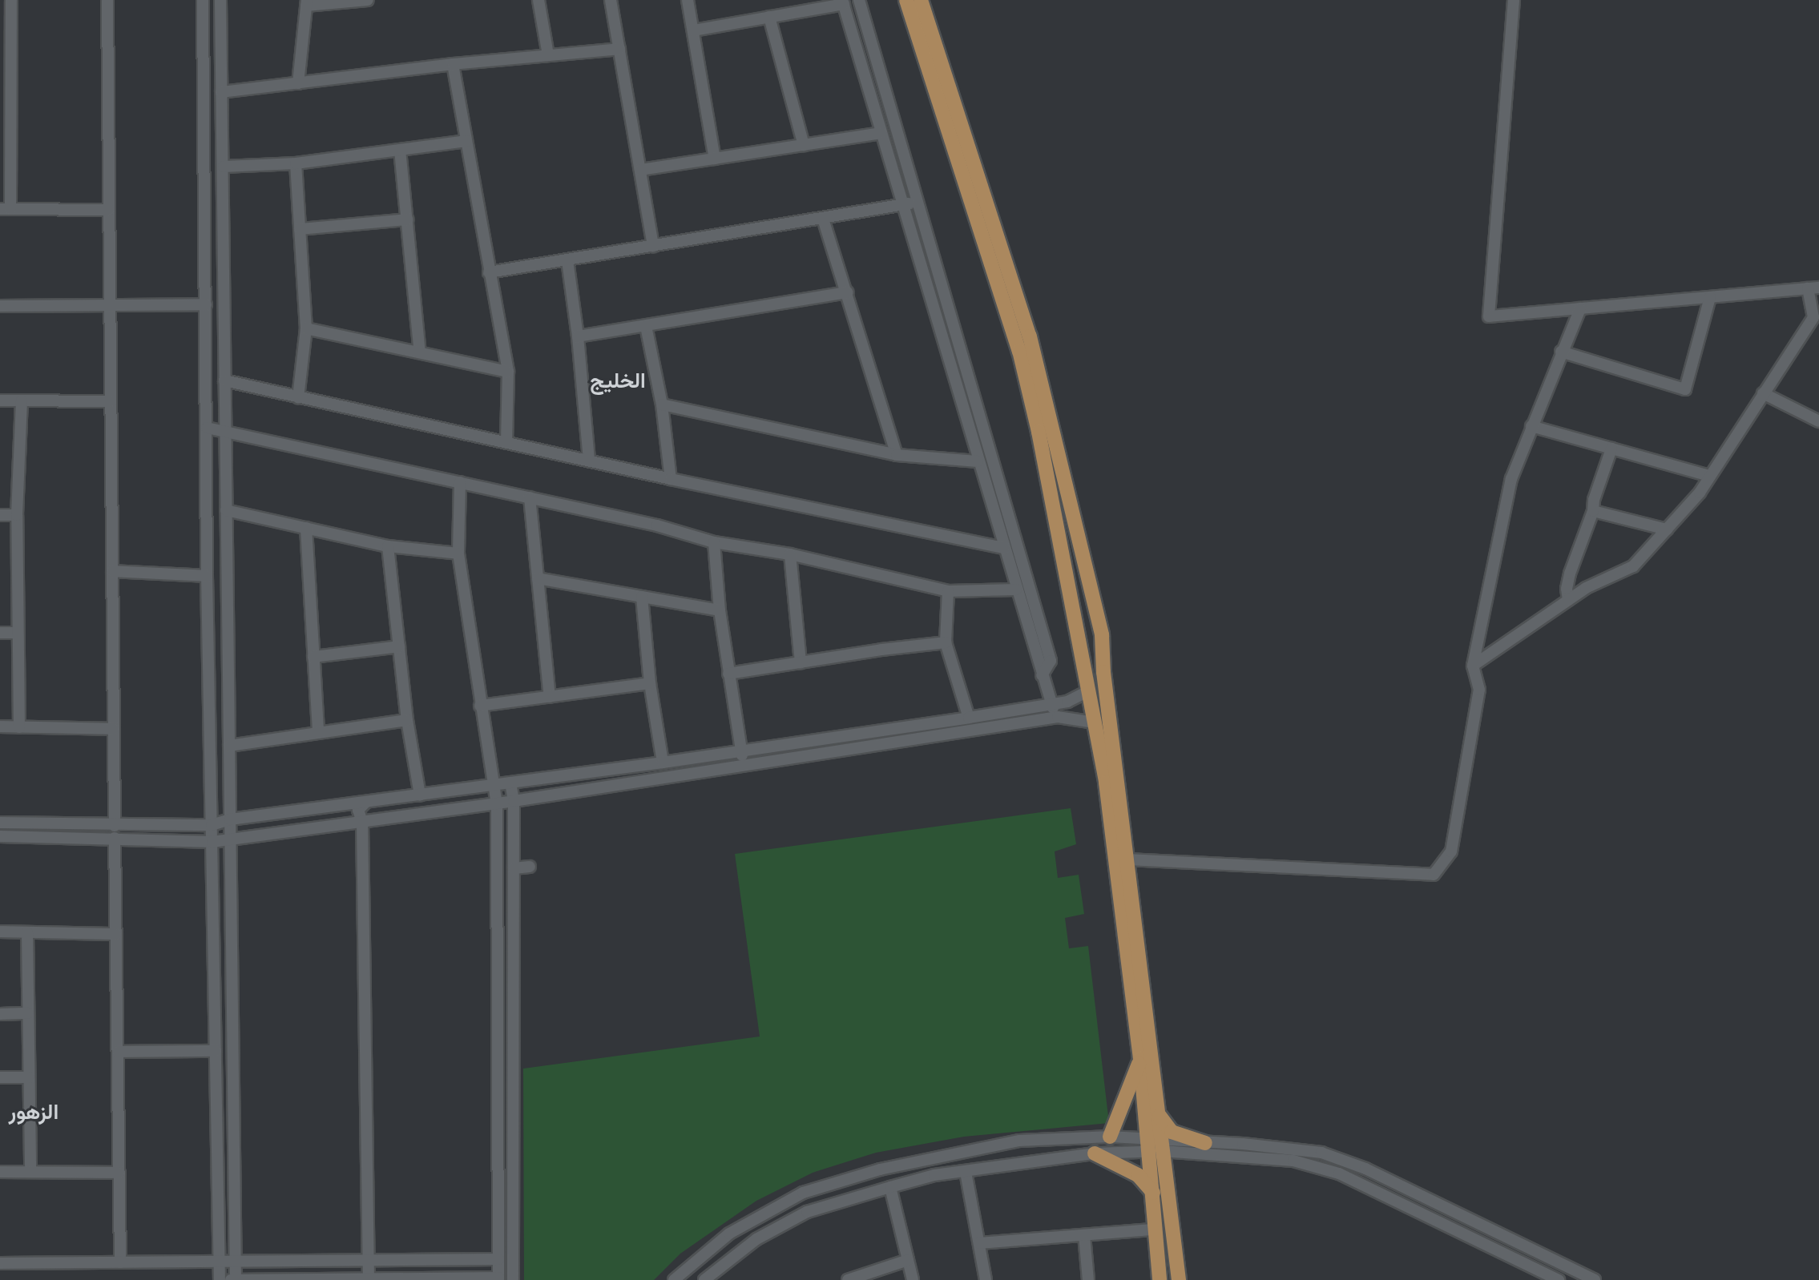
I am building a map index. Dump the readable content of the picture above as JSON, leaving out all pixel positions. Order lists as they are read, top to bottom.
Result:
{
  "districts": ["الخليج", "الزهور"]
}
